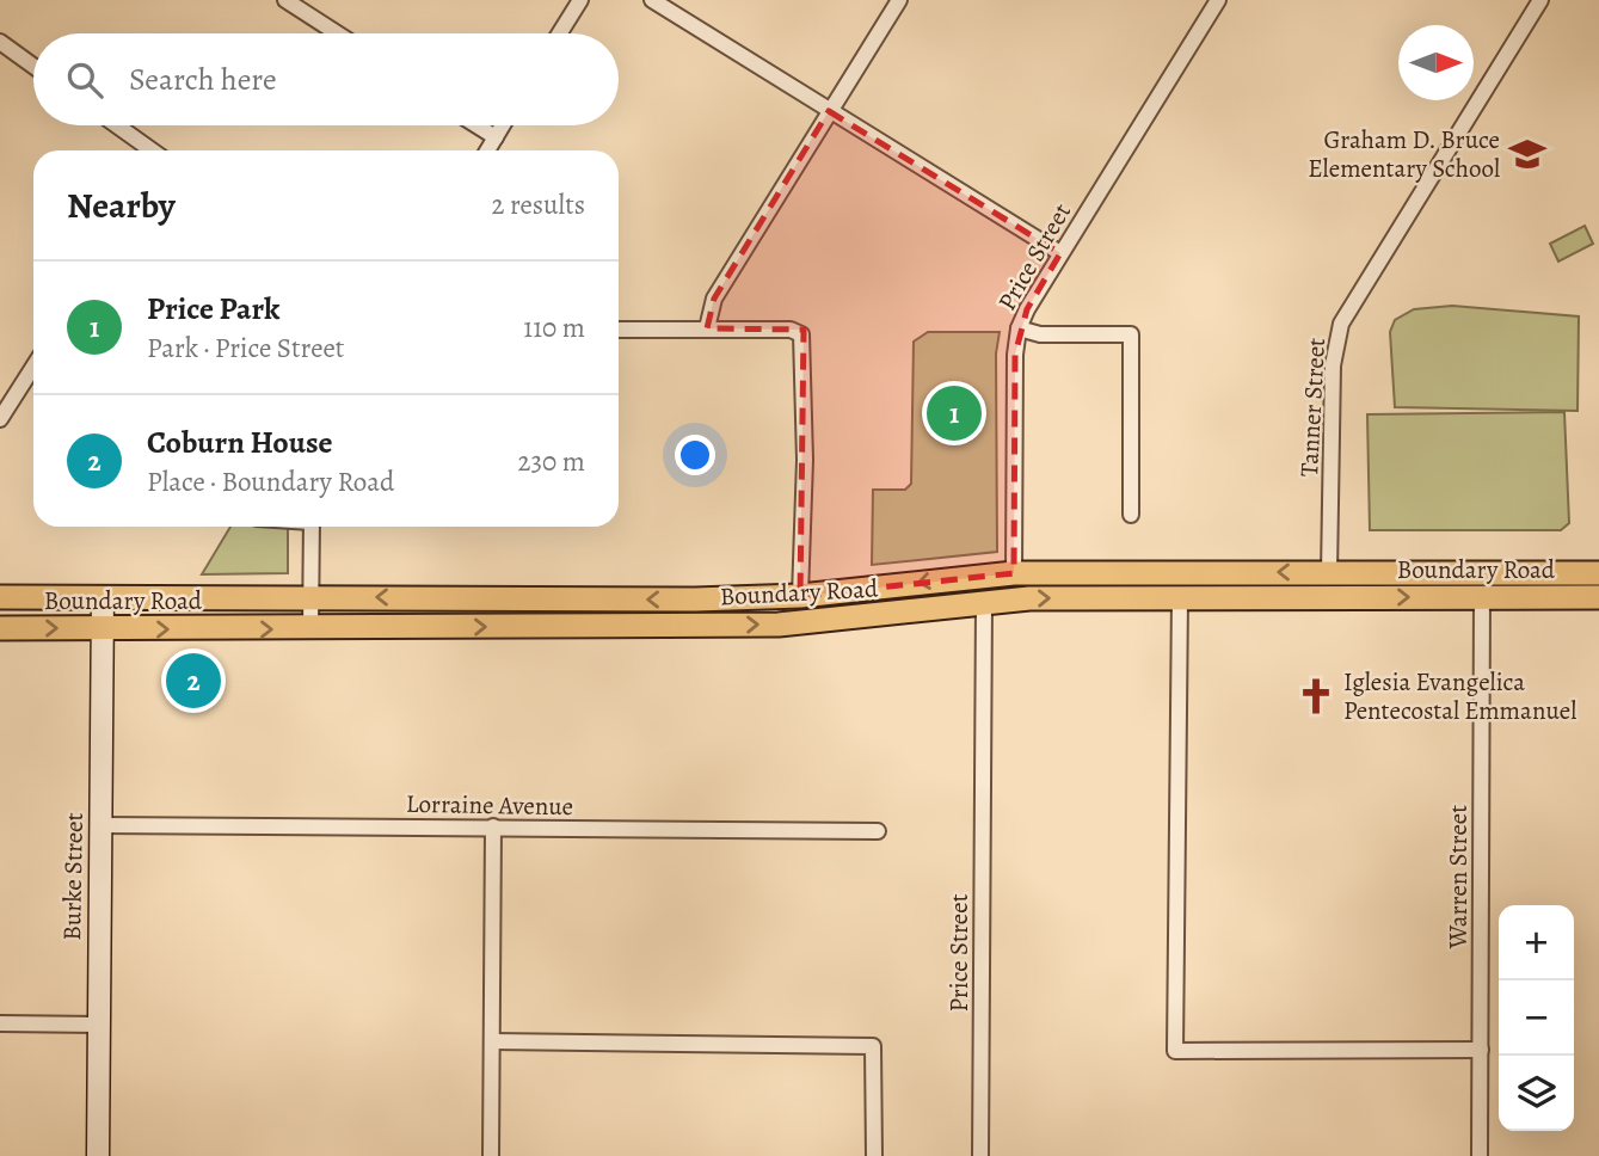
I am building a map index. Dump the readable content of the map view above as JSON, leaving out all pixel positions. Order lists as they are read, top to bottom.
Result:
{
  "streets": {
    "main road": ["Boundary Road"],
    "street": [
      "Price Street",
      "Tanner Street",
      "Lorraine Avenue",
      "Burke Street",
      "Warren Street"
    ]
  },
  "crossings": [
    ["Price Street", "Boundary Road"],
    ["Tanner Street", "Boundary Road"],
    ["Boundary Road", "Burke Street"],
    ["Boundary Road", "Warren Street"],
    ["Lorraine Avenue", "Burke Street"]
  ],
  "places": {
    "school or university": ["Graham D. Bruce Elementary School"],
    "church": ["Iglesia Evangelica Pentecostal Emmanuel"]
  },
  "north": "right",
  "page": {
    "search": "Search here",
    "heading": ["Nearby", "2 results"],
    "list": [
      {
        "mark": "1",
        "name": "Price Park",
        "note": "Park · Price Street",
        "value": "110 m"
      },
      {
        "mark": "2",
        "name": "Coburn House",
        "note": "Place · Boundary Road",
        "value": "230 m"
      }
    ],
    "pins": ["1", "2"],
    "map_buttons": ["+", "−"]
  }
}
